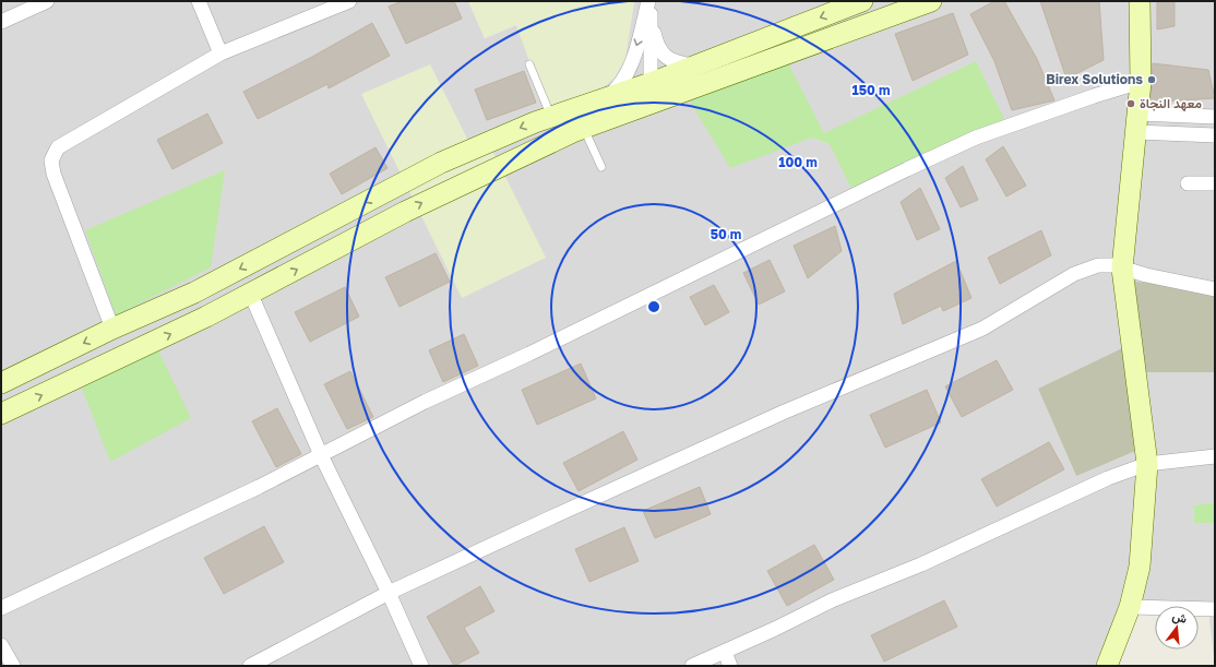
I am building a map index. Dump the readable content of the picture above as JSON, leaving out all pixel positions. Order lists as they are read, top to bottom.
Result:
{
  "places": ["Birex Solutions", "معهد النجاة"],
  "north": "top",
  "rings": ["150 m", "100 m", "50 m"]
}
